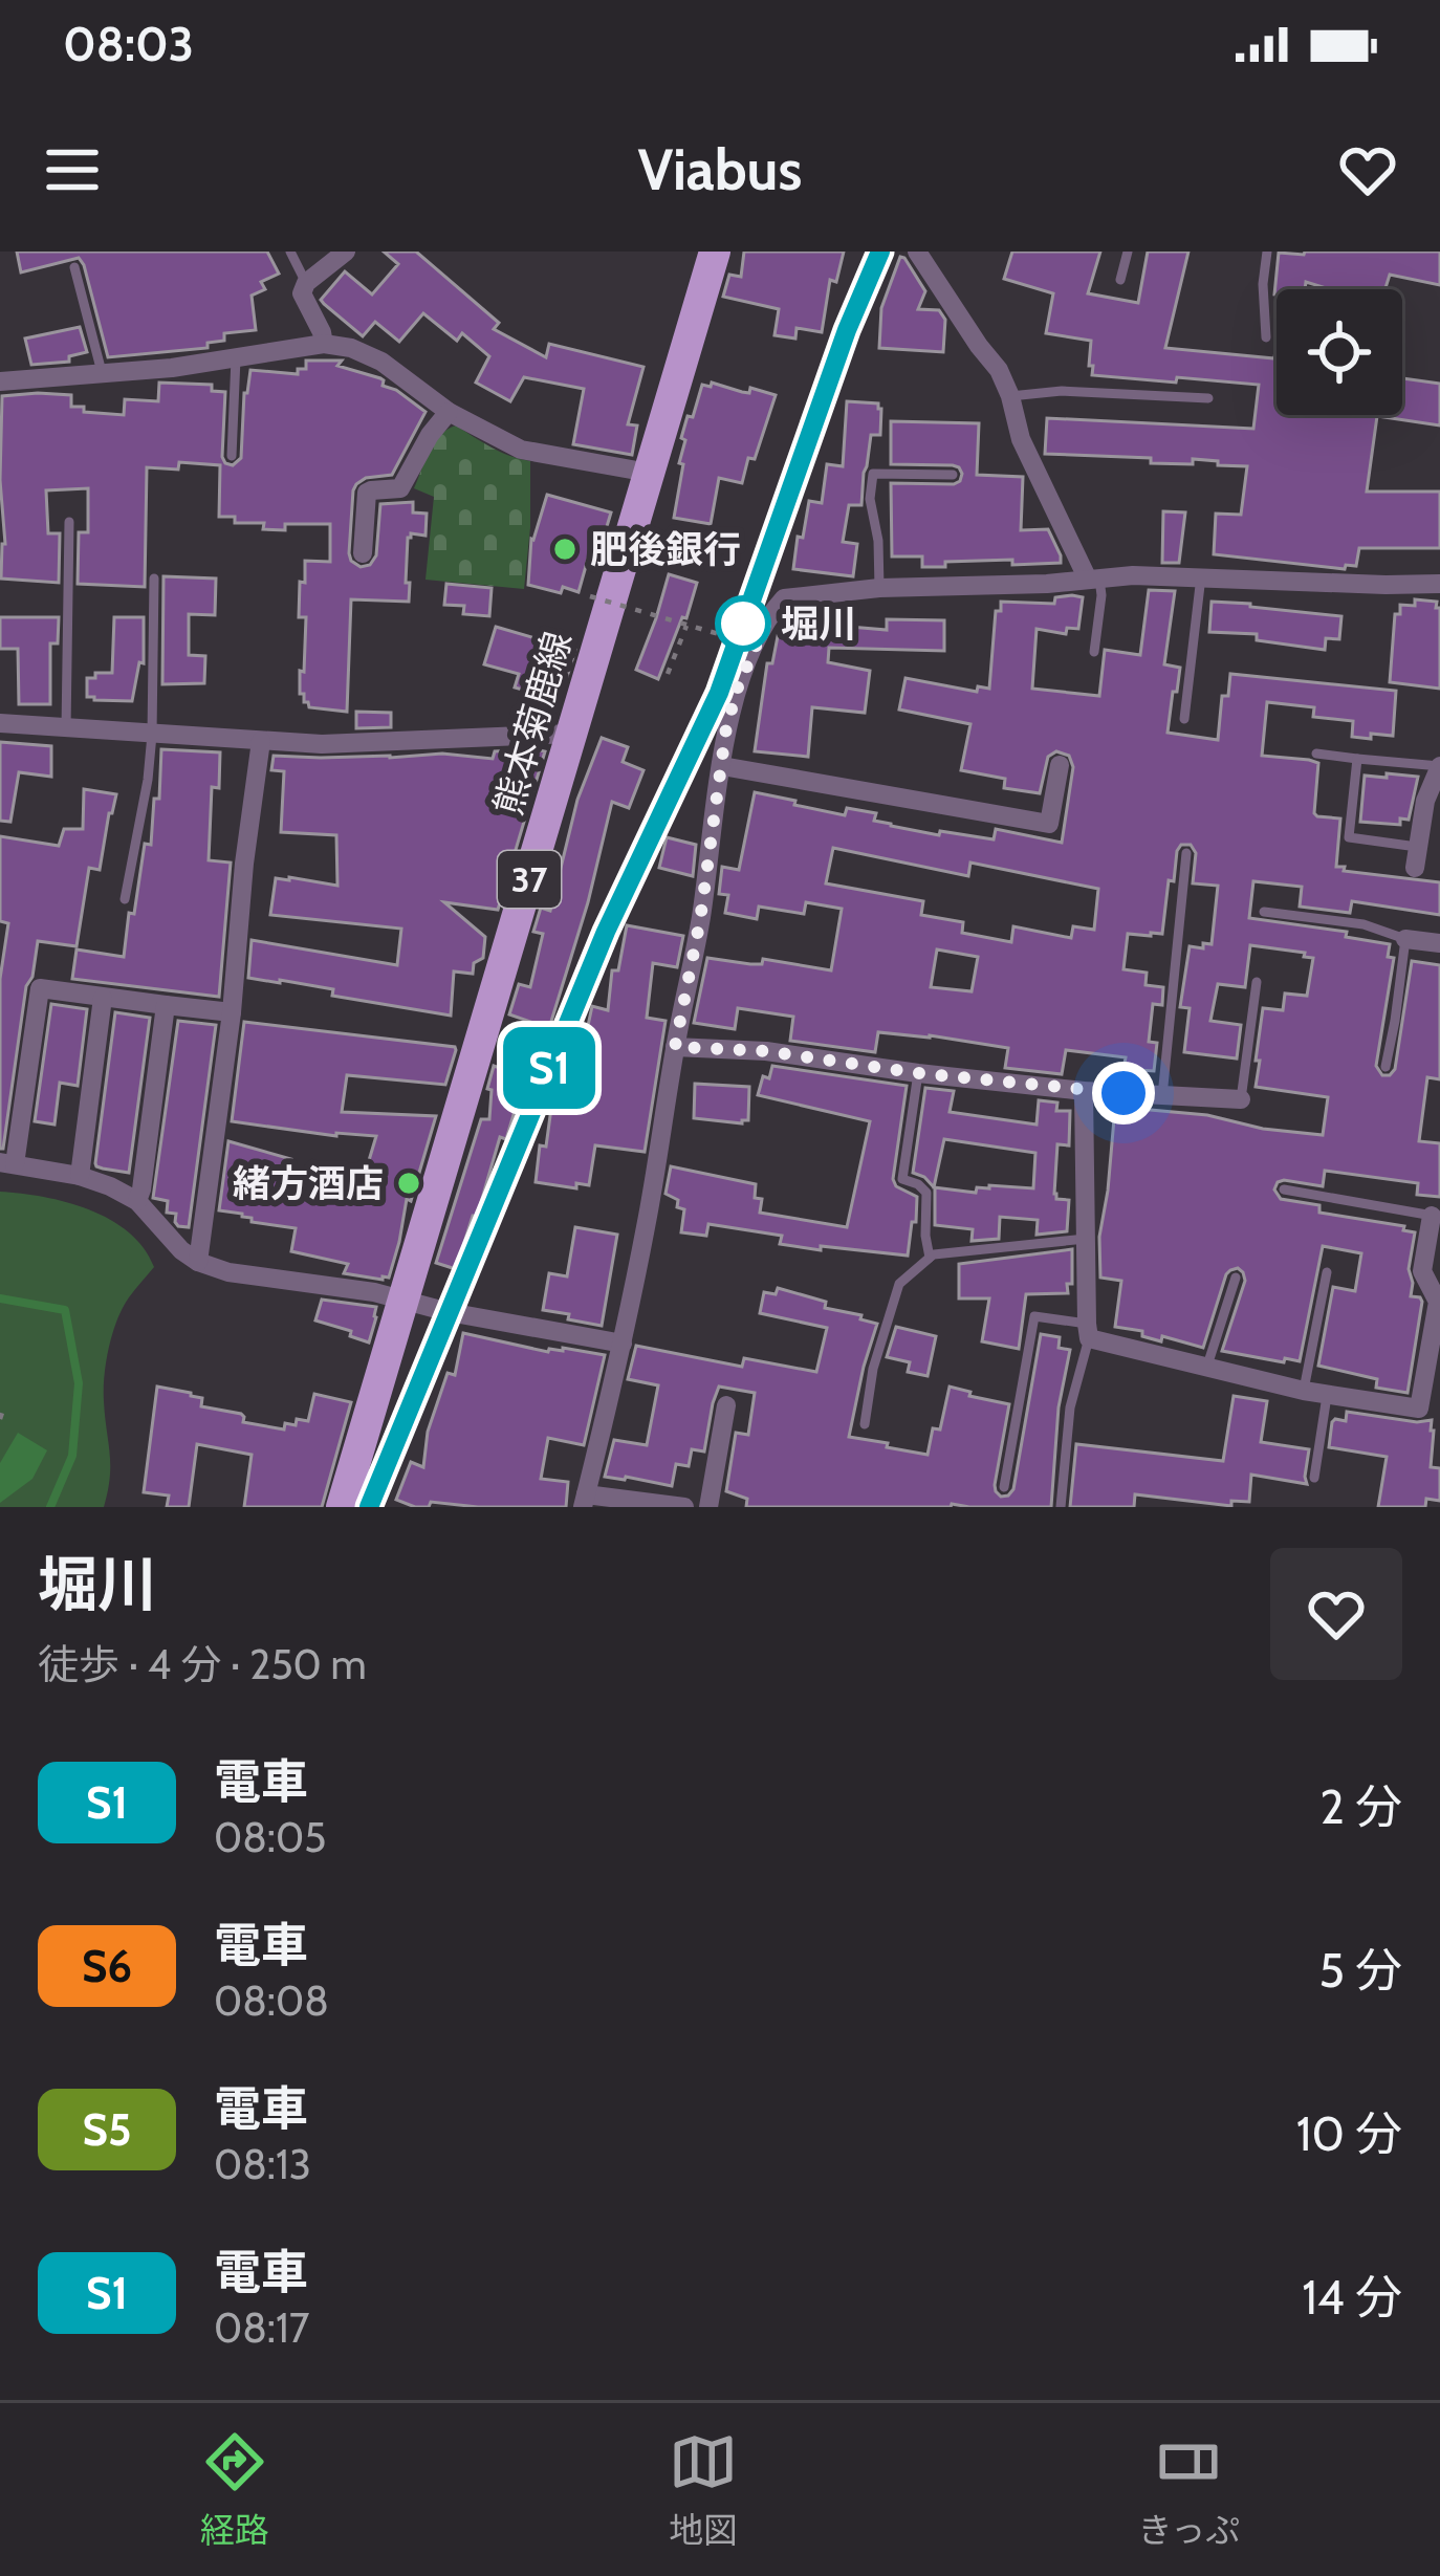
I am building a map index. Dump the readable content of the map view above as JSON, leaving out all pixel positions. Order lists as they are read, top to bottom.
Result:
{
  "streets": {
    "main road": ["熊本菊鹿線", "37"]
  },
  "places": ["肥後銀行", "堀川", "緒方酒店"],
  "page": {
    "status": "08:03",
    "header": "Viabus",
    "on_map": "S1",
    "heading": ["堀川", "徒歩 · 4 分 · 250 m"],
    "list": [
      {
        "mark": "S1",
        "name": "電車",
        "note": "08:05",
        "value": "2 分"
      },
      {
        "mark": "S6",
        "name": "電車",
        "note": "08:08",
        "value": "5 分"
      },
      {
        "mark": "S5",
        "name": "電車",
        "note": "08:13",
        "value": "10 分"
      },
      {
        "mark": "S1",
        "name": "電車",
        "note": "08:17",
        "value": "14 分"
      }
    ],
    "tabs": ["経路", "地図", "きっぷ"]
  }
}
